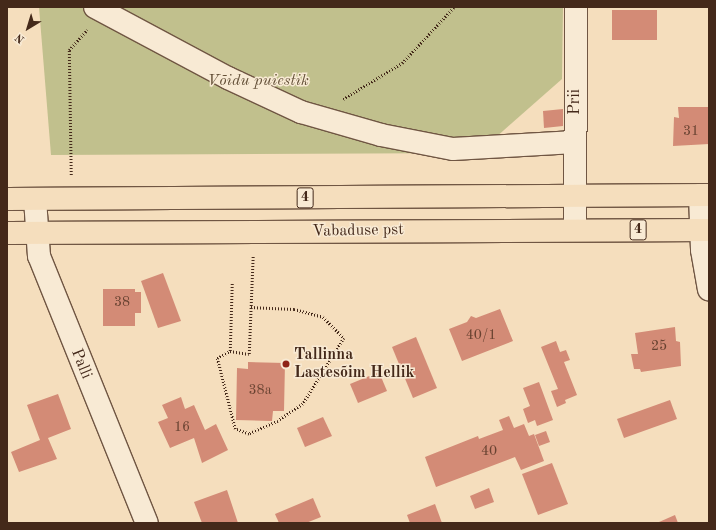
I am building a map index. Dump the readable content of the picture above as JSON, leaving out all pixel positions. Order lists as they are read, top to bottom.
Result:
{
  "streets": {
    "highway": ["4", "Vabaduse pst"],
    "street": ["Prii", "Palli"]
  },
  "crossings": [
    ["Prii", "Vabaduse pst"],
    ["Vabaduse pst", "Palli"]
  ],
  "parks": ["Võidu puiestik"],
  "places": ["Tallinna Lastesõim Hellik"],
  "house_numbers": [
    "31",
    "38",
    "40/1",
    "25",
    "38a",
    "16",
    "40"
  ],
  "north": "bottom left"
}
